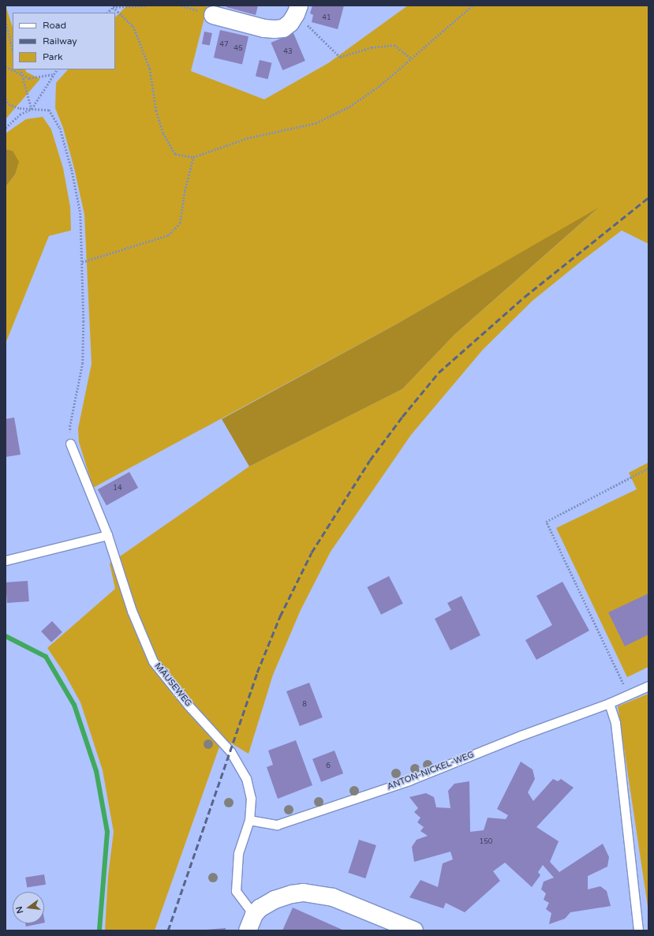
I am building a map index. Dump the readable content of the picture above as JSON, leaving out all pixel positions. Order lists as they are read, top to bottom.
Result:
{
  "streets": {
    "lane": ["MÄUSEWEG", "ANTON-NICKEL-WEG"]
  },
  "crossings": [
    ["MÄUSEWEG", "ANTON-NICKEL-WEG"]
  ],
  "house_numbers": [
    "41",
    "47",
    "45",
    "43",
    "14",
    "8",
    "6",
    "150"
  ],
  "legend": ["Road", "Railway", "Park"],
  "north": "left"
}
